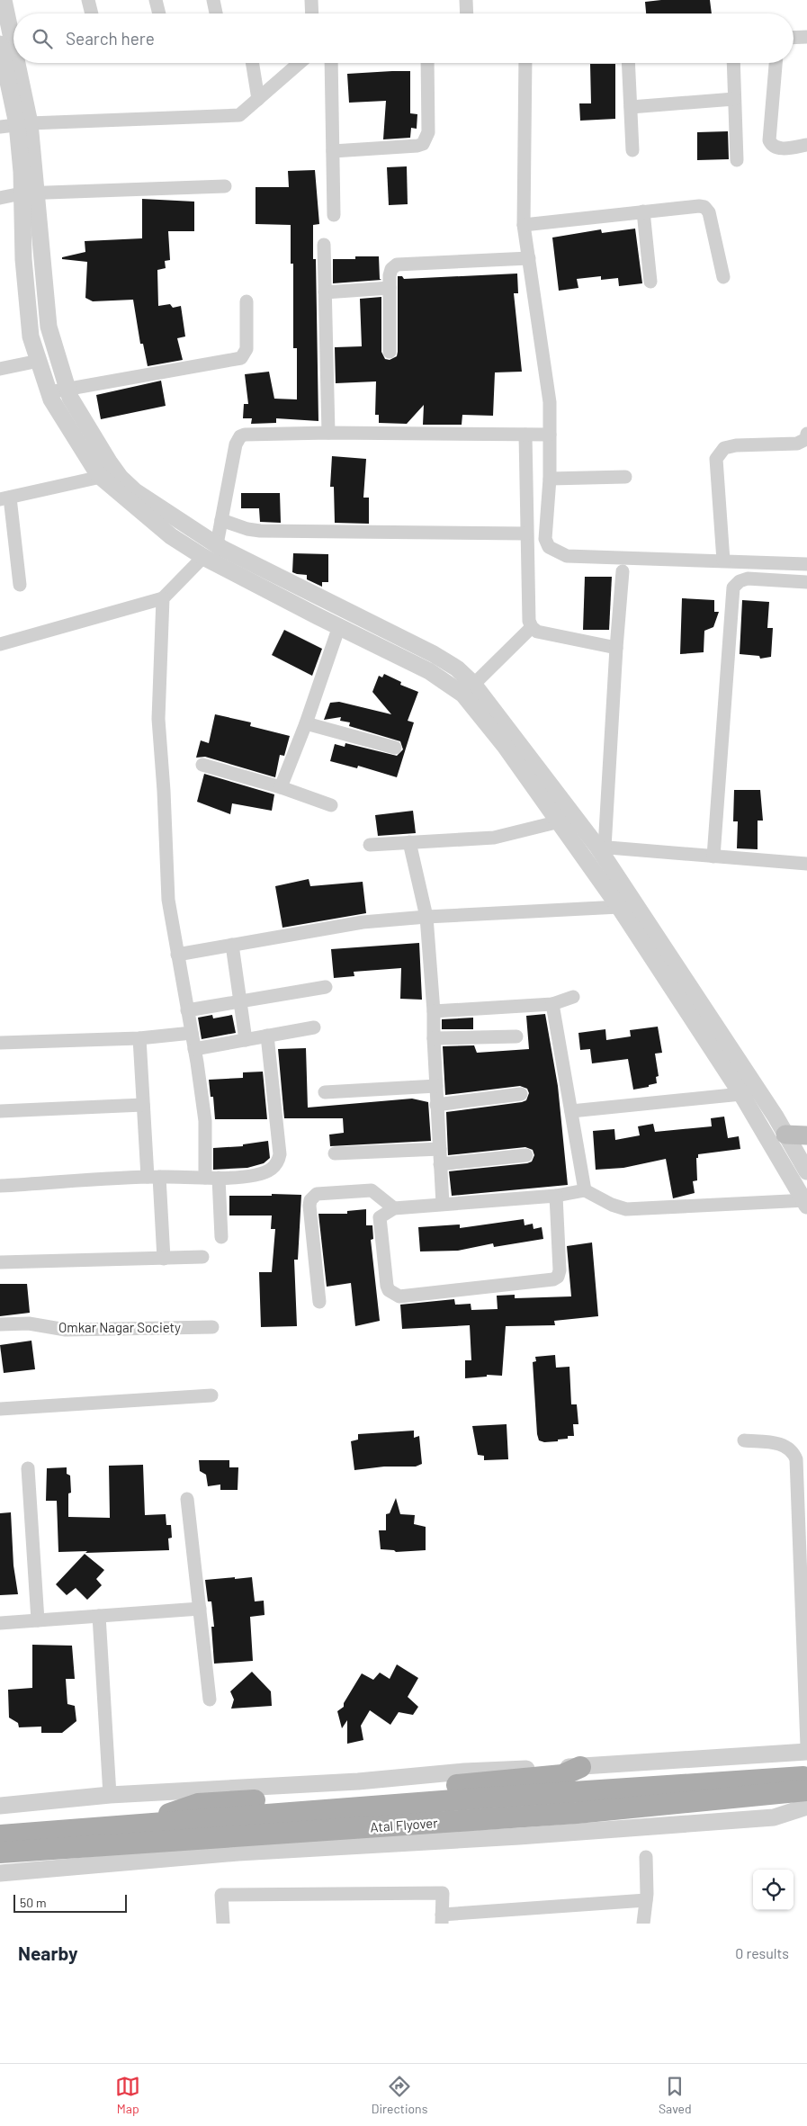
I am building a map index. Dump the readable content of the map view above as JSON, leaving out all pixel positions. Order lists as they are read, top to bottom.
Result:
{
  "streets": {
    "main road": ["Atal Flyover"],
    "street": ["Omkar Nagar Society"]
  },
  "scale_bar": "50 m",
  "page": {
    "search": "Search here",
    "scale": "50 m",
    "heading": ["Nearby", "0 results"],
    "nav": ["Map", "Directions", "Saved"]
  }
}
